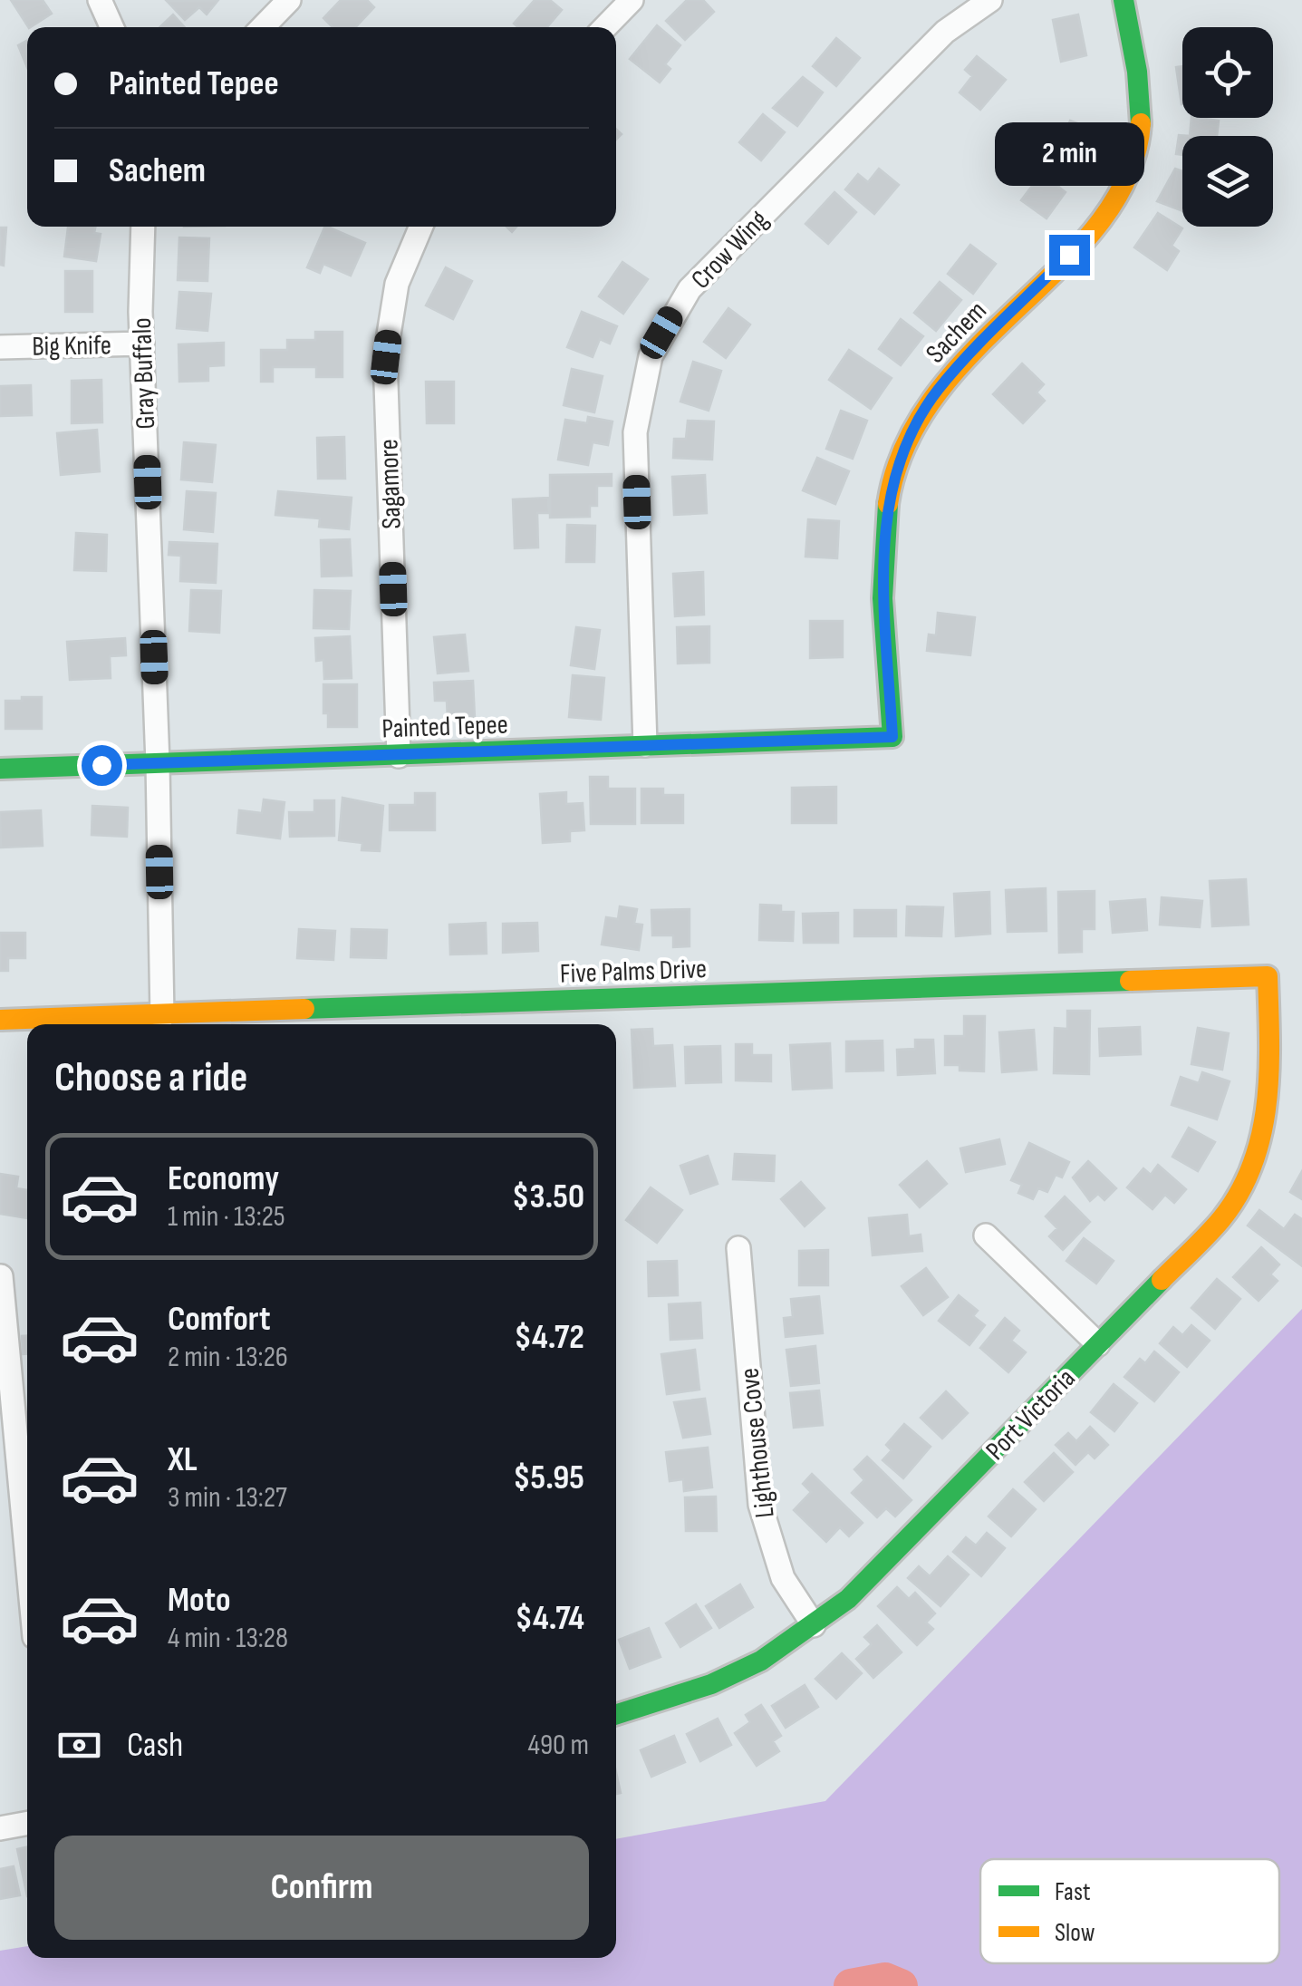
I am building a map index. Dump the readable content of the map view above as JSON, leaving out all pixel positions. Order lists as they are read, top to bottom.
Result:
{
  "streets": {
    "street": [
      "Crow Wing",
      "Sachem",
      "Big Knife",
      "Gray Buffalo",
      "Sagamore",
      "Painted Tepee",
      "Five Palms Drive",
      "Port Victoria",
      "Lighthouse Cove"
    ]
  },
  "crossings": [
    ["Crow Wing", "Painted Tepee"],
    ["Sachem", "Painted Tepee"],
    ["Big Knife", "Gray Buffalo"],
    ["Gray Buffalo", "Painted Tepee"],
    ["Gray Buffalo", "Five Palms Drive"],
    ["Sagamore", "Painted Tepee"],
    ["Five Palms Drive", "Port Victoria"],
    ["Port Victoria", "Lighthouse Cove"]
  ],
  "legend": ["Fast", "Slow"],
  "page": {
    "banner": ["Painted Tepee", "Sachem"],
    "bubble": "2 min",
    "heading": "Choose a ride",
    "list": [
      {
        "name": "Economy",
        "note": "1 min · 13:25",
        "value": "$3.50"
      },
      {
        "name": "Comfort",
        "note": "2 min · 13:26",
        "value": "$4.72"
      },
      {
        "name": "XL",
        "note": "3 min · 13:27",
        "value": "$5.95"
      },
      {
        "name": "Moto",
        "note": "4 min · 13:28",
        "value": "$4.74"
      }
    ],
    "pay": ["Cash", "490 m"],
    "buttons": "Confirm"
  }
}
